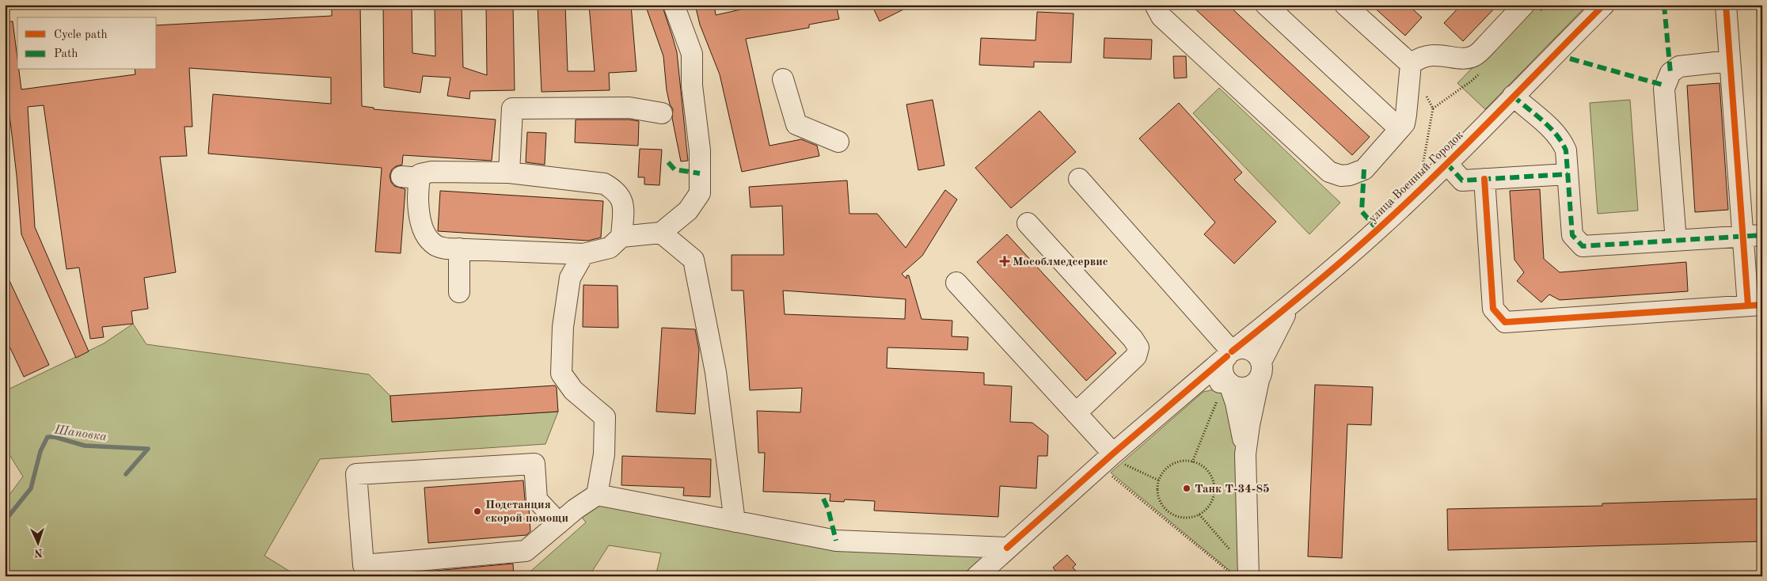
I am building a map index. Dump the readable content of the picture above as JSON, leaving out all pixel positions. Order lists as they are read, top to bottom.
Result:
{
  "streets": {
    "street": ["улица Военный Городок"]
  },
  "water": ["Шаповка"],
  "places": {
    "health": ["Мособлмедсервис"],
    "other": ["Танк Т-34-85", "Подстанция скорой помощи"]
  },
  "legend": ["Cycle path", "Path"],
  "north": "bottom"
}
